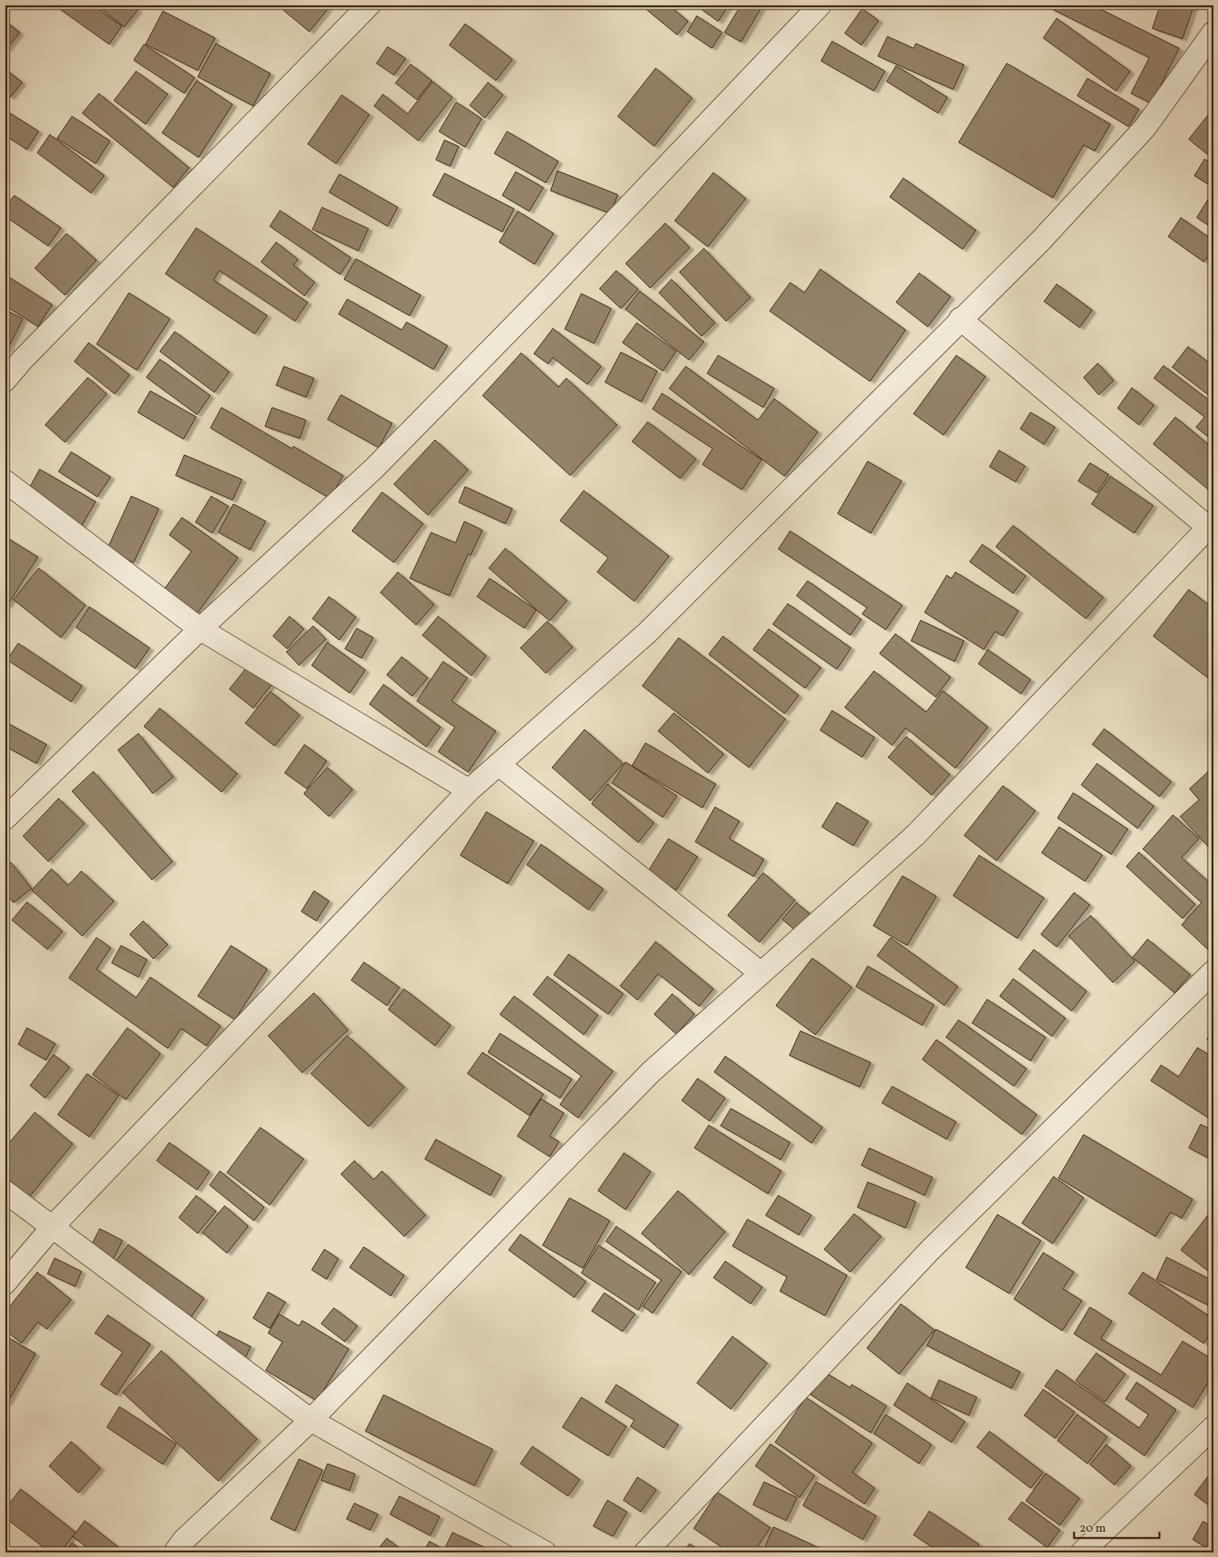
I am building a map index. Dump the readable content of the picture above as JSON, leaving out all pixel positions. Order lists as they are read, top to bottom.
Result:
{
  "scale_bar": "20 m"
}
